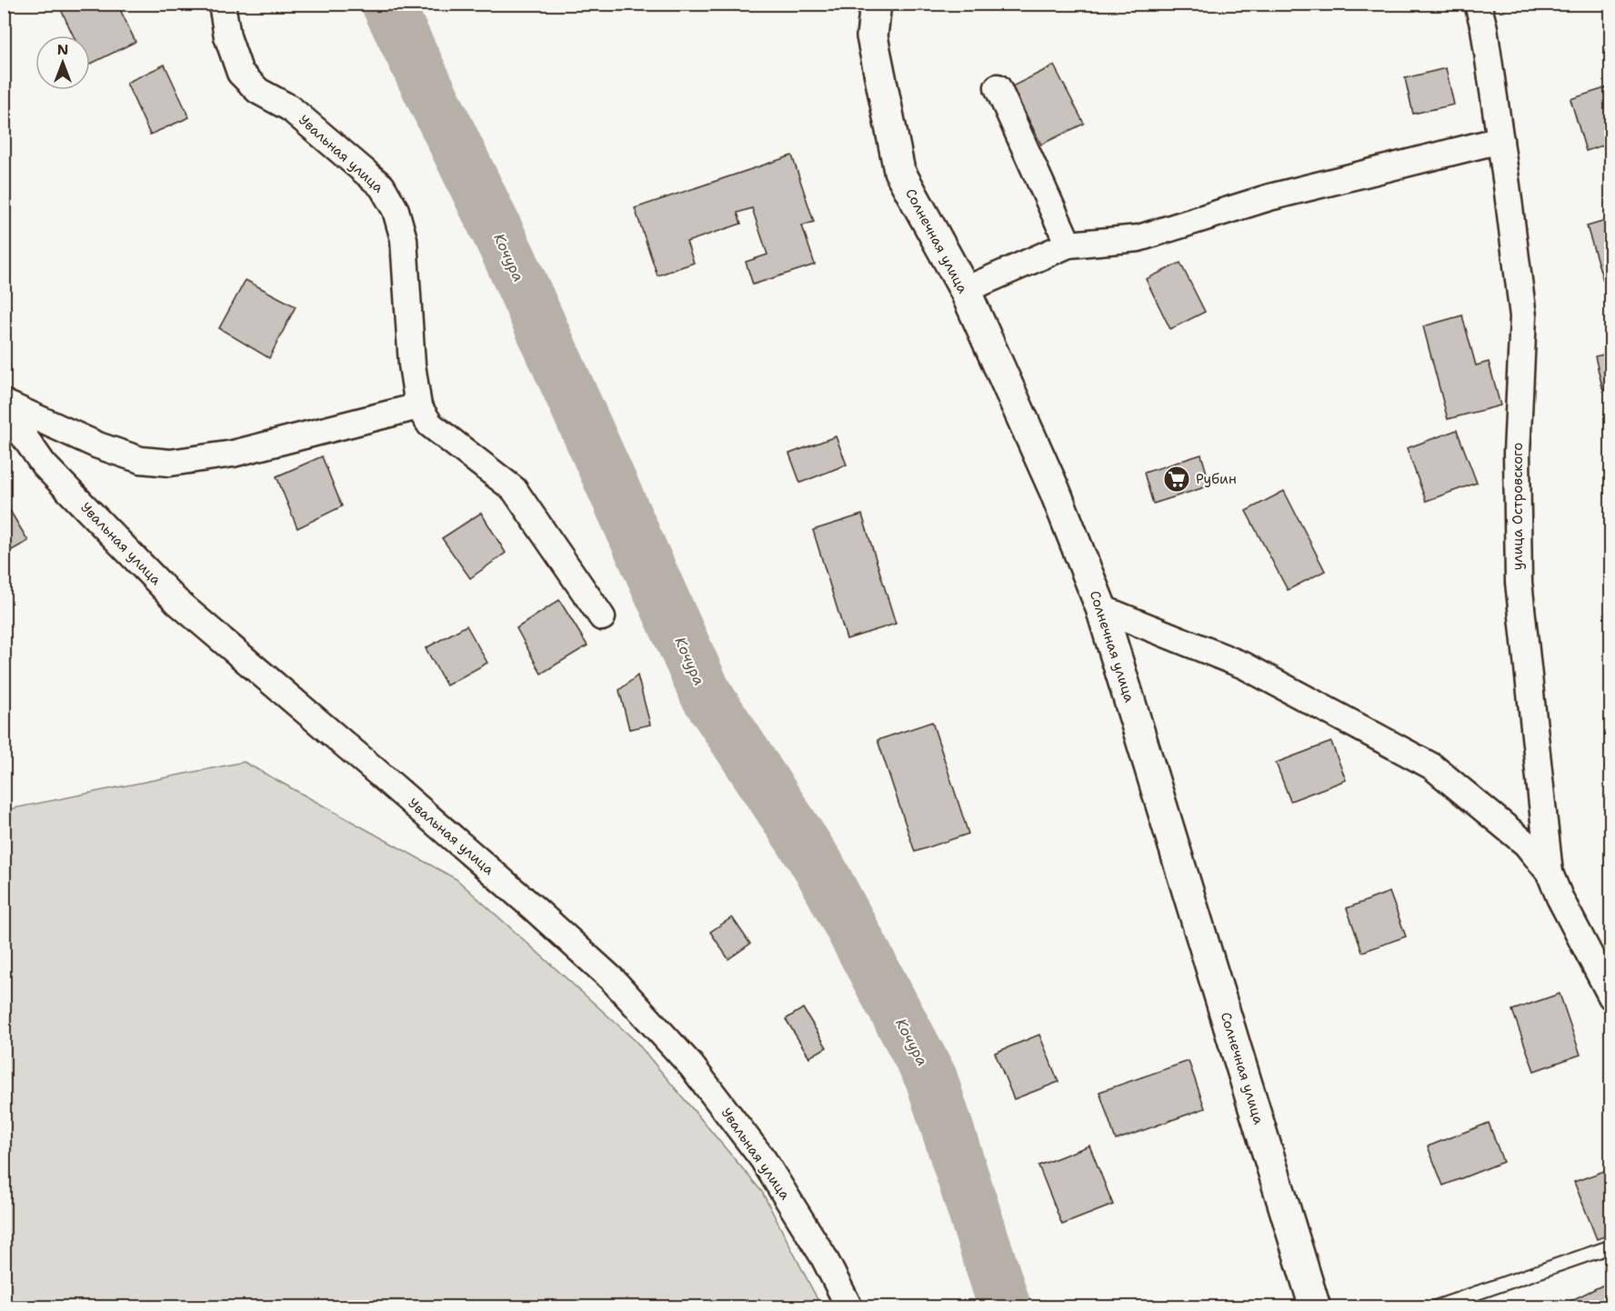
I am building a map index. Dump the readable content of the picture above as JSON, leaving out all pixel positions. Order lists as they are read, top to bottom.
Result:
{
  "streets": {
    "main road": ["Солнечная улица"],
    "street": ["Увальная улица", "улица Островского"]
  },
  "crossings": [
    ["Солнечная улица", "улица Островского"]
  ],
  "water": ["Кочура"],
  "places": {
    "supermarket": ["Рубин"]
  },
  "north": "top"
}
